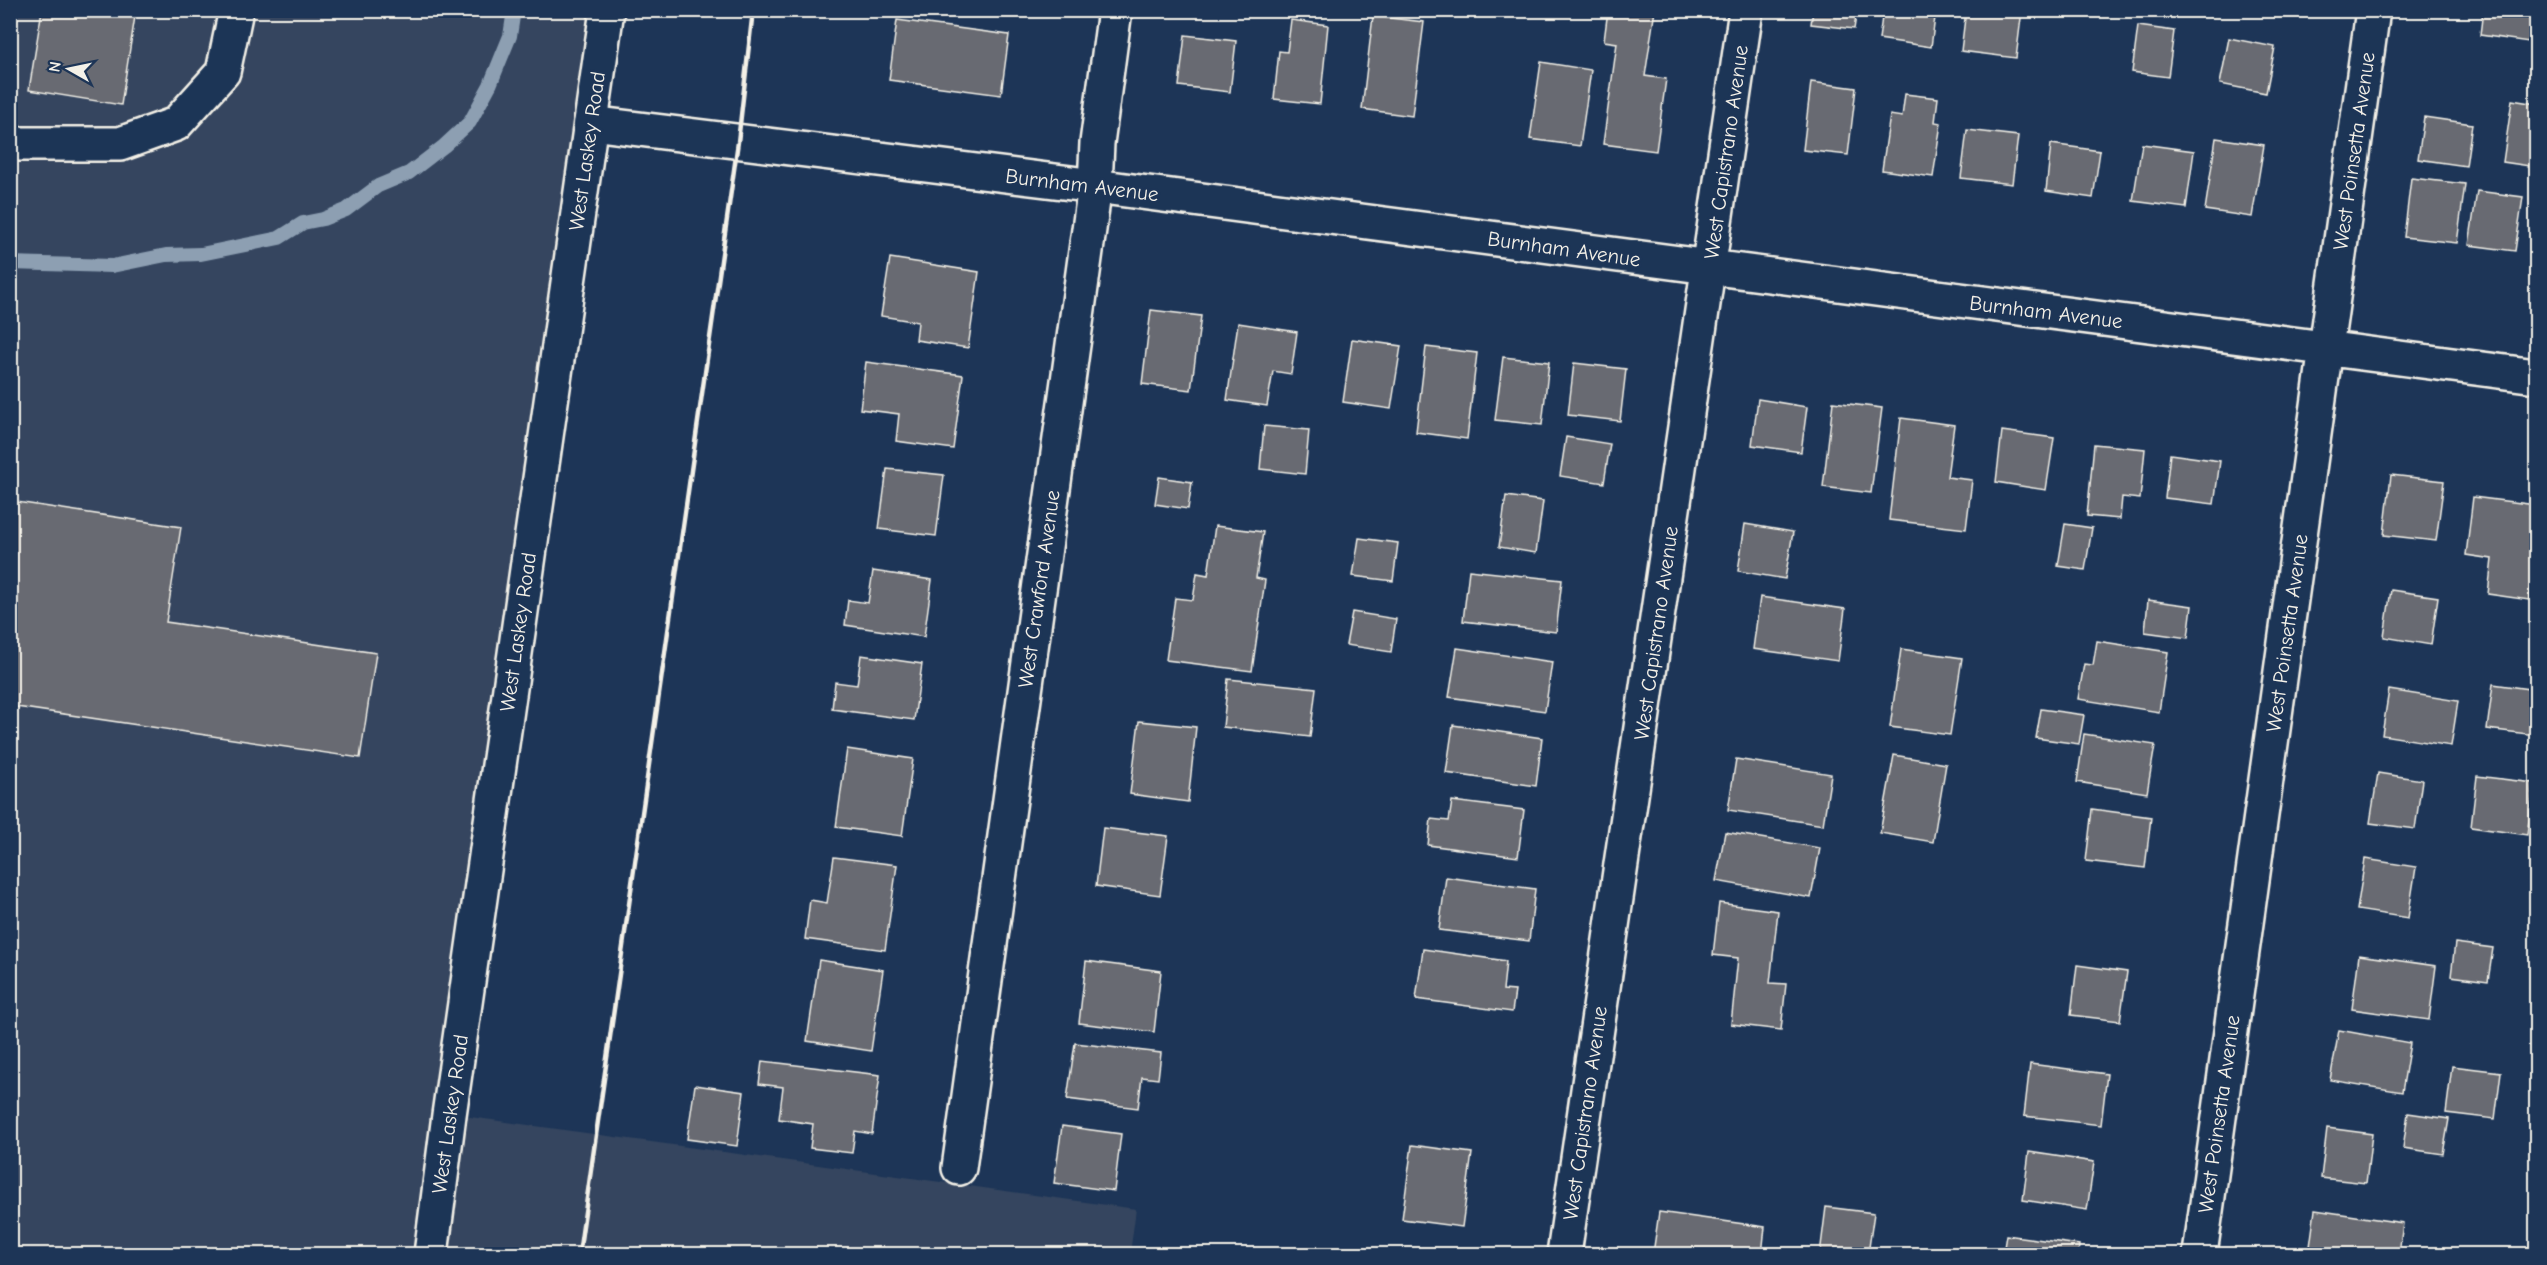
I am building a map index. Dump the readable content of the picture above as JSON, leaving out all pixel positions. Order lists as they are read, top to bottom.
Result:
{
  "streets": {
    "street": [
      "West Laskey Road",
      "West Poinsetta Avenue",
      "West Capistrano Avenue",
      "Burnham Avenue",
      "West Crawford Avenue"
    ]
  },
  "crossings": [
    ["West Laskey Road", "Burnham Avenue"],
    ["West Poinsetta Avenue", "Burnham Avenue"],
    ["West Capistrano Avenue", "Burnham Avenue"],
    ["Burnham Avenue", "West Crawford Avenue"]
  ],
  "north": "left"
}
